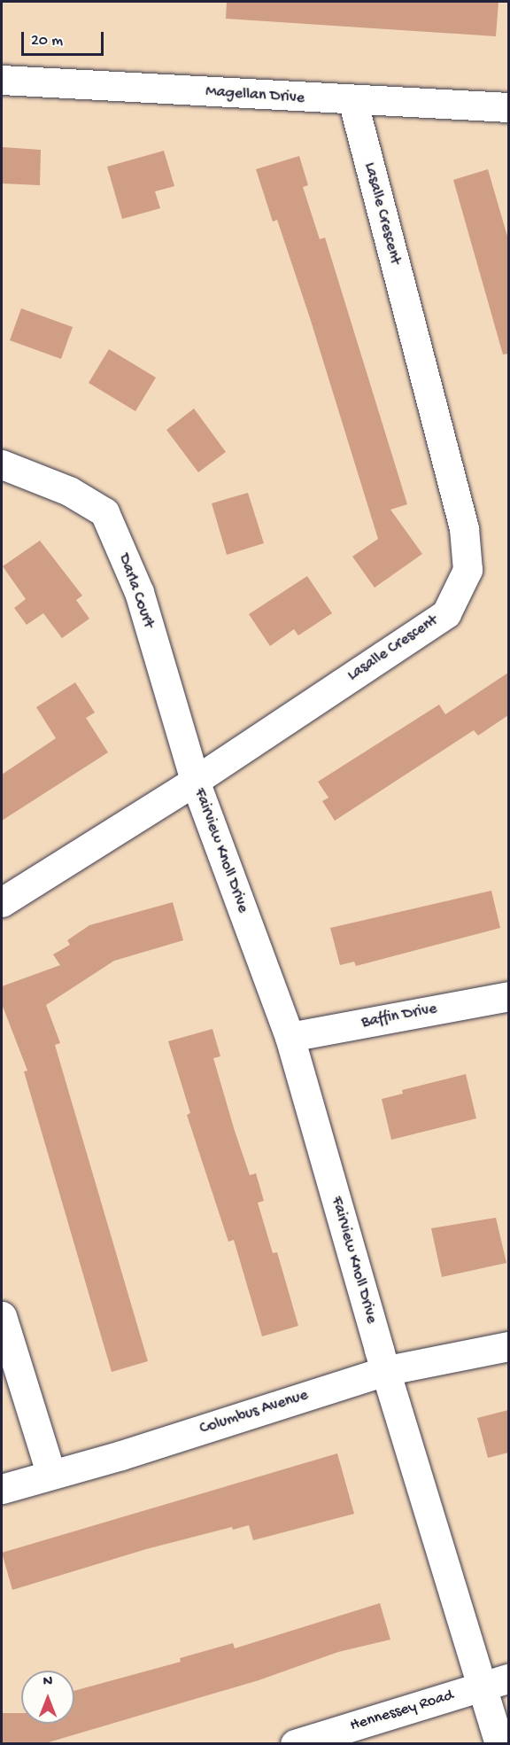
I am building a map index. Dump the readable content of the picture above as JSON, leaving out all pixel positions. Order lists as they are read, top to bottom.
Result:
{
  "streets": {
    "street": [
      "Magellan Drive",
      "Lasalle Crescent",
      "Darla Court",
      "Fairview Knoll Drive",
      "Baffin Drive",
      "Columbus Avenue",
      "Hennessey Road"
    ]
  },
  "crossings": [
    ["Magellan Drive", "Lasalle Crescent"],
    ["Lasalle Crescent", "Darla Court"],
    ["Lasalle Crescent", "Fairview Knoll Drive"],
    ["Darla Court", "Fairview Knoll Drive"],
    ["Fairview Knoll Drive", "Baffin Drive"],
    ["Fairview Knoll Drive", "Columbus Avenue"],
    ["Fairview Knoll Drive", "Hennessey Road"]
  ],
  "scale_bar": "20 m",
  "north": "top"
}
